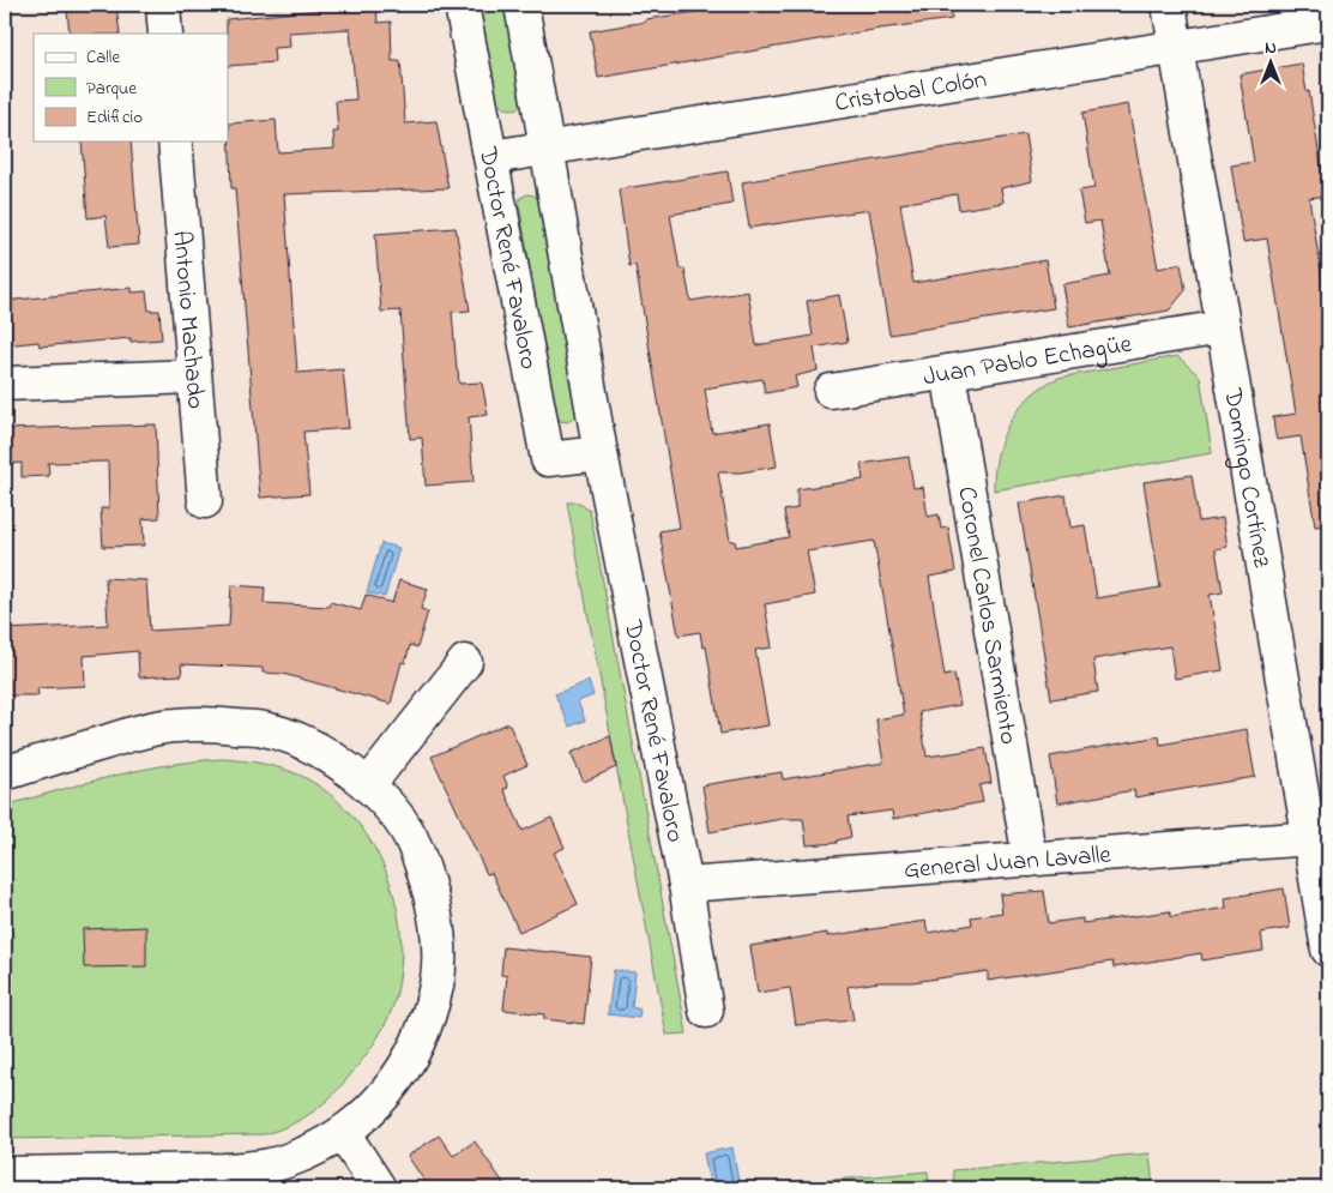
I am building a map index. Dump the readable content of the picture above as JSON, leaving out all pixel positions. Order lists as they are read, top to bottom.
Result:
{
  "streets": {
    "street": [
      "Cristobal Colón",
      "Doctor René Favaloro",
      "Antonio Machado",
      "Juan Pablo Echagüe",
      "Domingo Cortínez",
      "Coronel Carlos Sarmiento",
      "General Juan Lavalle"
    ]
  },
  "crossings": [
    ["Cristobal Colón", "Doctor René Favaloro"],
    ["Cristobal Colón", "Domingo Cortínez"],
    ["Doctor René Favaloro", "General Juan Lavalle"],
    ["Juan Pablo Echagüe", "Domingo Cortínez"],
    ["Juan Pablo Echagüe", "Coronel Carlos Sarmiento"],
    ["Domingo Cortínez", "General Juan Lavalle"],
    ["Coronel Carlos Sarmiento", "General Juan Lavalle"]
  ],
  "legend": ["Calle", "Parque", "Edificio"],
  "north": "top"
}
